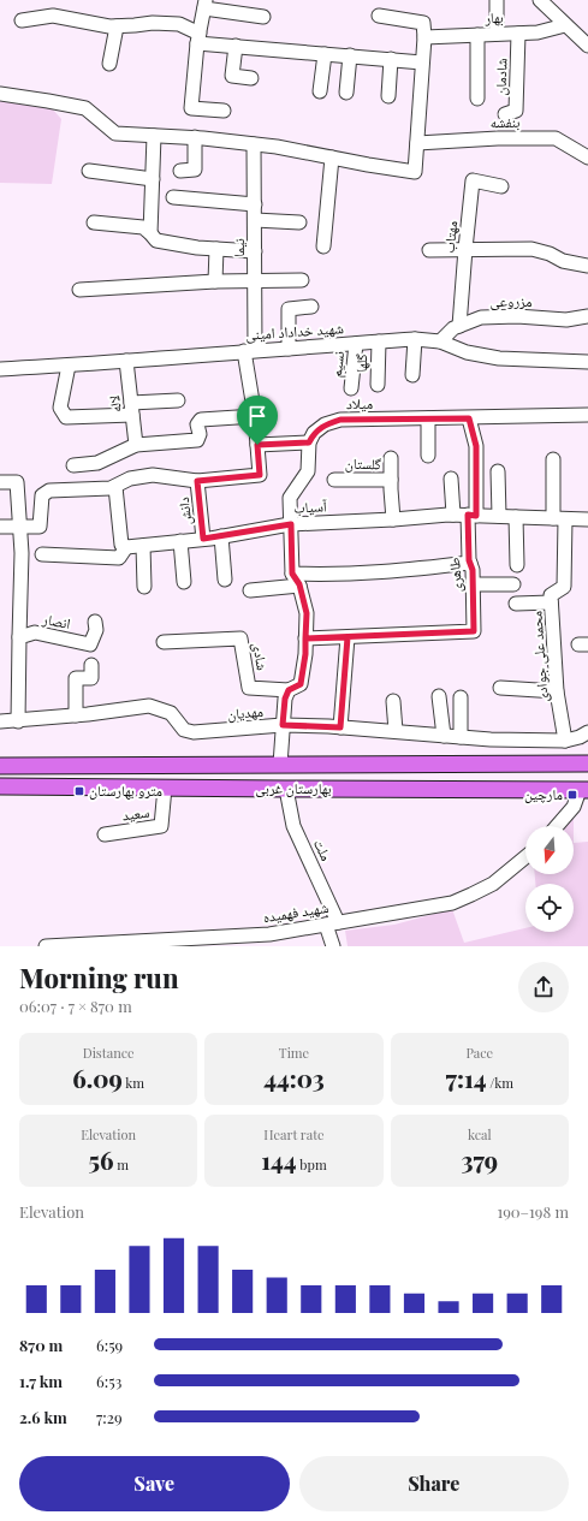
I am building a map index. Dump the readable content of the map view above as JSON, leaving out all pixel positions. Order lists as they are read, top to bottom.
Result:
{
  "streets": {
    "main road": ["بهارستان غربی"],
    "street": [
      "بهار",
      "شادمان",
      "بنفشه",
      "مهتاب",
      "نیما",
      "مزروعی",
      "شهید خداداد امینی",
      "گلها",
      "نسیم",
      "لاله",
      "میلاد",
      "گلستان",
      "آسیاب",
      "دانش",
      "طاهری",
      "انصار",
      "شادی",
      "محمد علی جوادی",
      "مهدیان",
      "سعید",
      "ملت",
      "شهید فهمیده"
    ]
  },
  "crossings": [
    ["بهار", "شادمان"],
    ["مهتاب", "مزروعی"],
    ["نیما", "شهید خداداد امینی"],
    ["نیما", "دانش"],
    ["مزروعی", "شهید خداداد امینی"],
    ["شهید خداداد امینی", "گلها"],
    ["شهید خداداد امینی", "نسیم"],
    ["شهید خداداد امینی", "لاله"],
    ["میلاد", "طاهری"],
    ["آسیاب", "دانش"],
    ["آسیاب", "طاهری"],
    ["آسیاب", "محمد علی جوادی"],
    ["محمد علی جوادی", "مهدیان"],
    ["بهارستان غربی", "سعید"],
    ["بهارستان غربی", "ملت"],
    ["ملت", "شهید فهمیده"]
  ],
  "places": {
    "transit": ["مترو بهارستان", "مارچین"]
  },
  "north": "bottom",
  "page": {
    "heading": ["Morning run", "06:07 · 7 × 870 m"],
    "stats": [
      ["Distance", "6.09 km"],
      ["Time", "44:03"],
      ["Pace", "7:14 /km"],
      ["Elevation", "56 m"],
      ["Heart rate", "144 bpm"],
      ["kcal", "379"]
    ],
    "chart": ["Elevation", "190–198 m"],
    "list": [
      {
        "name": "870 m",
        "note": "6:59"
      },
      {
        "name": "1.7 km",
        "note": "6:53"
      },
      {
        "name": "2.6 km",
        "note": "7:29"
      }
    ],
    "buttons": ["Save", "Share"]
  }
}
